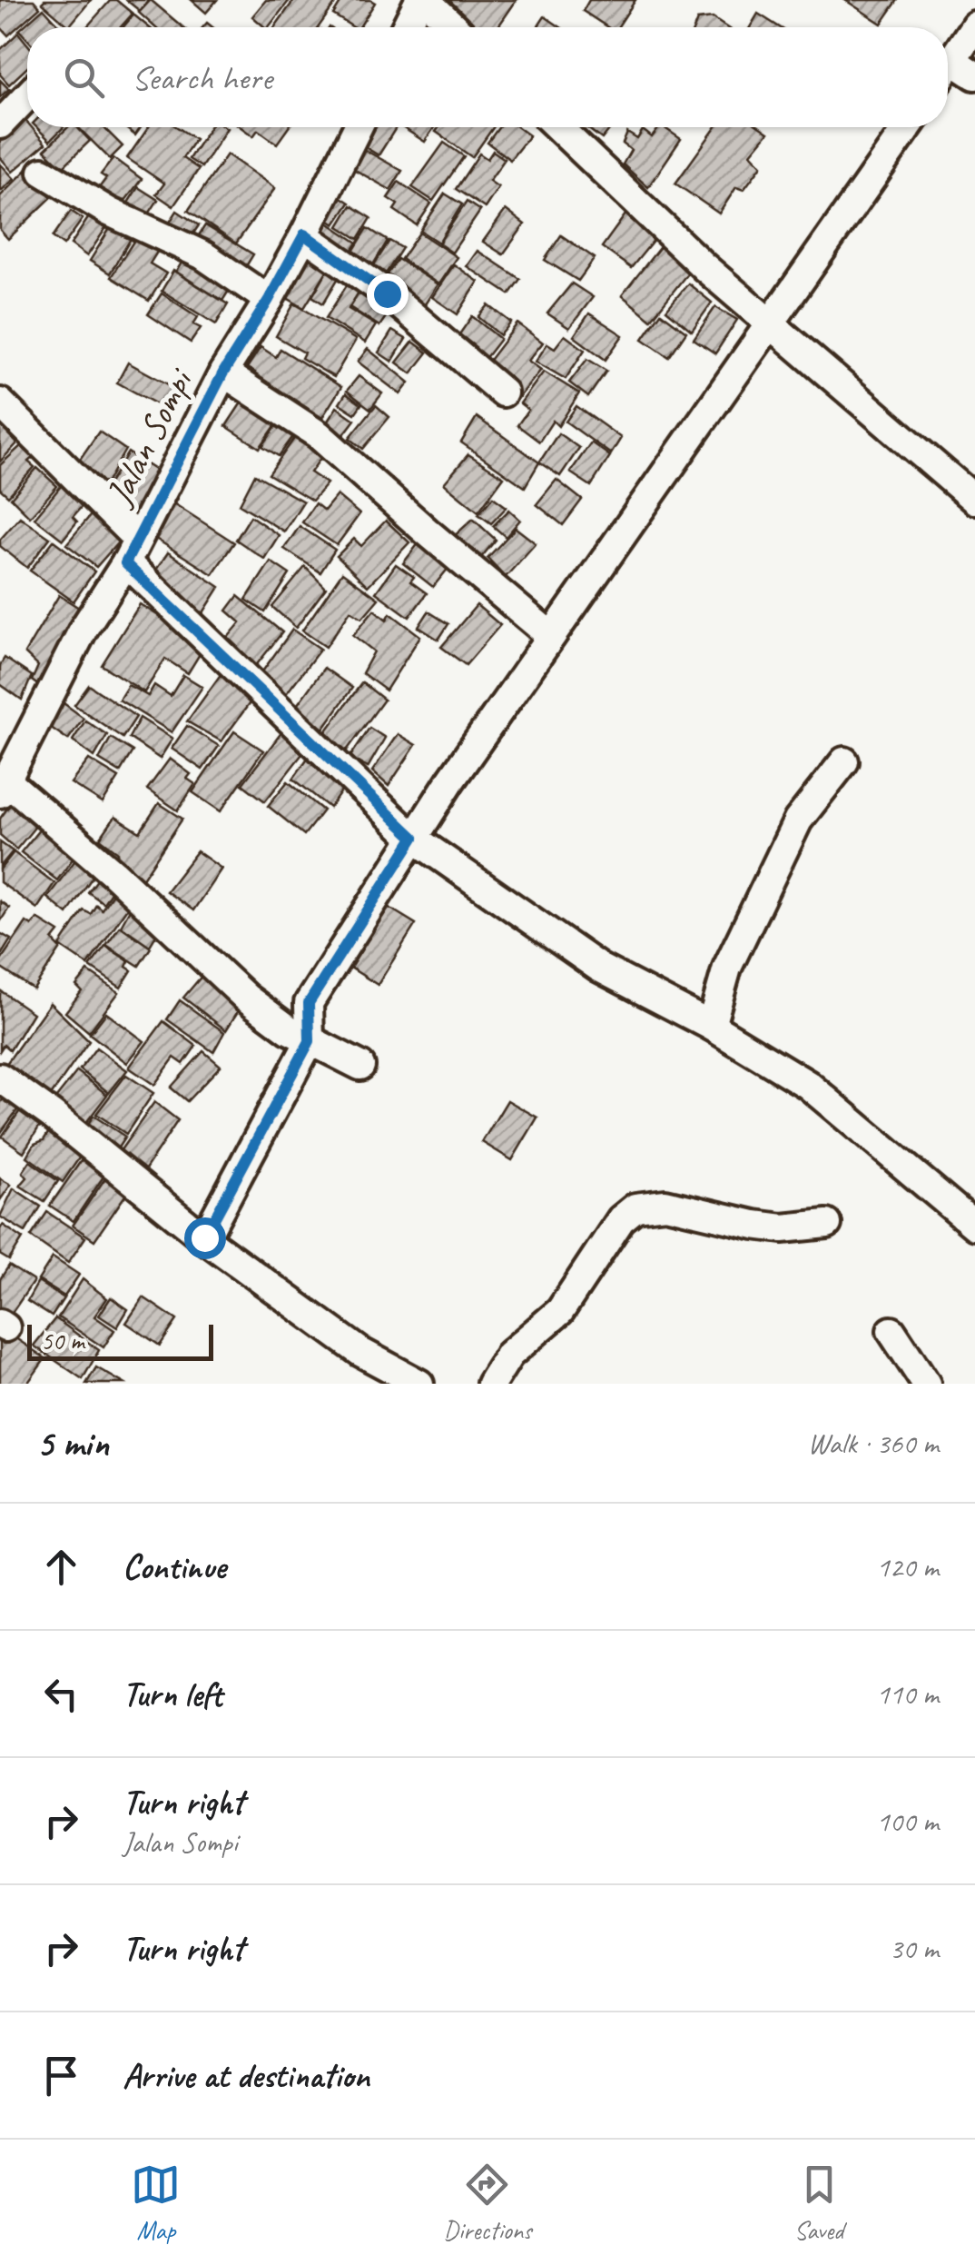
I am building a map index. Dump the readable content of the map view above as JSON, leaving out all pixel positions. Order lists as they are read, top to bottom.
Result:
{
  "streets": {
    "street": ["Jalan Sompi"]
  },
  "scale_bar": "50 m",
  "page": {
    "search": "Search here",
    "scale": "50 m",
    "heading": ["5 min", "Walk · 360 m"],
    "list": [
      ["Continue", "120 m"],
      ["Turn left", "110 m"],
      ["Turn right", "Jalan Sompi", "100 m"],
      ["Turn right", "30 m"],
      "Arrive at destination"
    ],
    "nav": ["Map", "Directions", "Saved"]
  }
}
